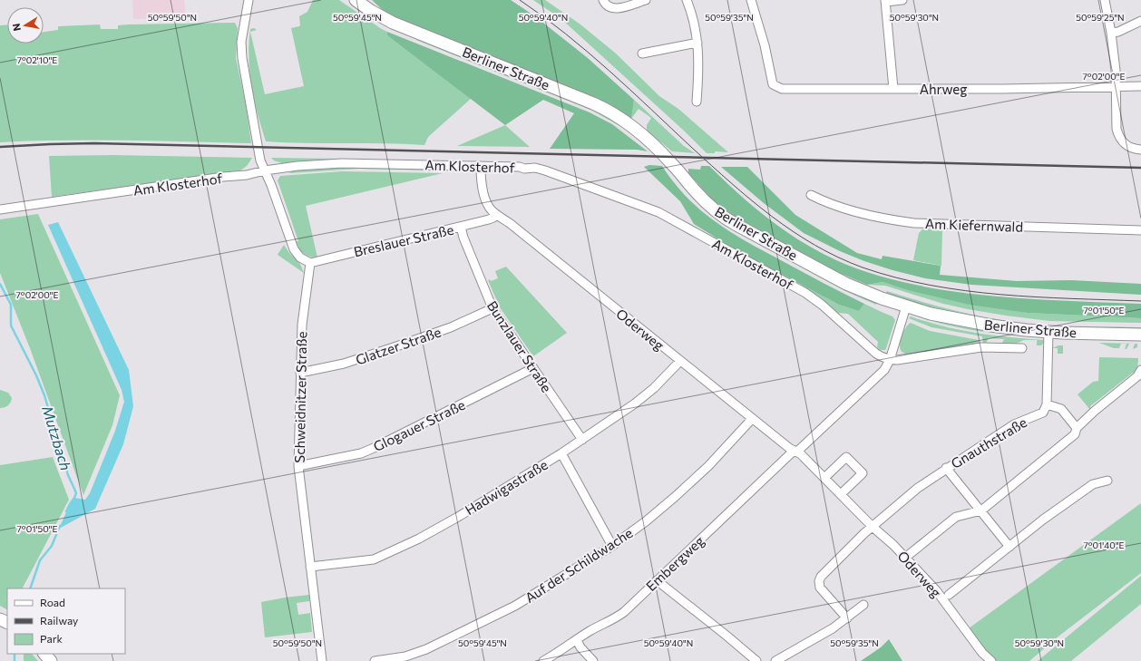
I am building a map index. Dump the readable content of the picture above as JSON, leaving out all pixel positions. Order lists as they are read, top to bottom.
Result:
{
  "streets": {
    "main road": ["Berliner Straße"],
    "street": [
      "Ahrweg",
      "Am Klosterhof",
      "Am Kiefernwald",
      "Breslauer Straße",
      "Oderweg",
      "Glatzer Straße",
      "Bunzlauer Straße",
      "Schweidnitzer Straße",
      "Glogauer Straße",
      "Gnauthstraße",
      "Hadwigastraße",
      "Embergweg",
      "Auf der Schildwache"
    ]
  },
  "crossings": [
    ["Berliner Straße", "Embergweg"],
    ["Am Klosterhof", "Oderweg"],
    ["Am Klosterhof", "Embergweg"],
    ["Breslauer Straße", "Oderweg"],
    ["Breslauer Straße", "Bunzlauer Straße"],
    ["Breslauer Straße", "Schweidnitzer Straße"],
    ["Oderweg", "Gnauthstraße"],
    ["Oderweg", "Hadwigastraße"],
    ["Oderweg", "Embergweg"],
    ["Oderweg", "Auf der Schildwache"],
    ["Glatzer Straße", "Bunzlauer Straße"],
    ["Glatzer Straße", "Schweidnitzer Straße"],
    ["Bunzlauer Straße", "Glogauer Straße"],
    ["Bunzlauer Straße", "Hadwigastraße"],
    ["Schweidnitzer Straße", "Glogauer Straße"],
    ["Schweidnitzer Straße", "Hadwigastraße"]
  ],
  "water": ["Mutzbach"],
  "legend": ["Road", "Railway", "Park"],
  "north": "left",
  "coordinates": [
    "50°59'50\"N",
    "50°59'45\"N",
    "50°59'40\"N",
    "50°59'35\"N",
    "50°59'30\"N",
    "50°59'25\"N",
    "7°02'10\"E",
    "7°02'00\"E",
    "7°01'50\"E",
    "7°01'40\"E"
  ]
}
